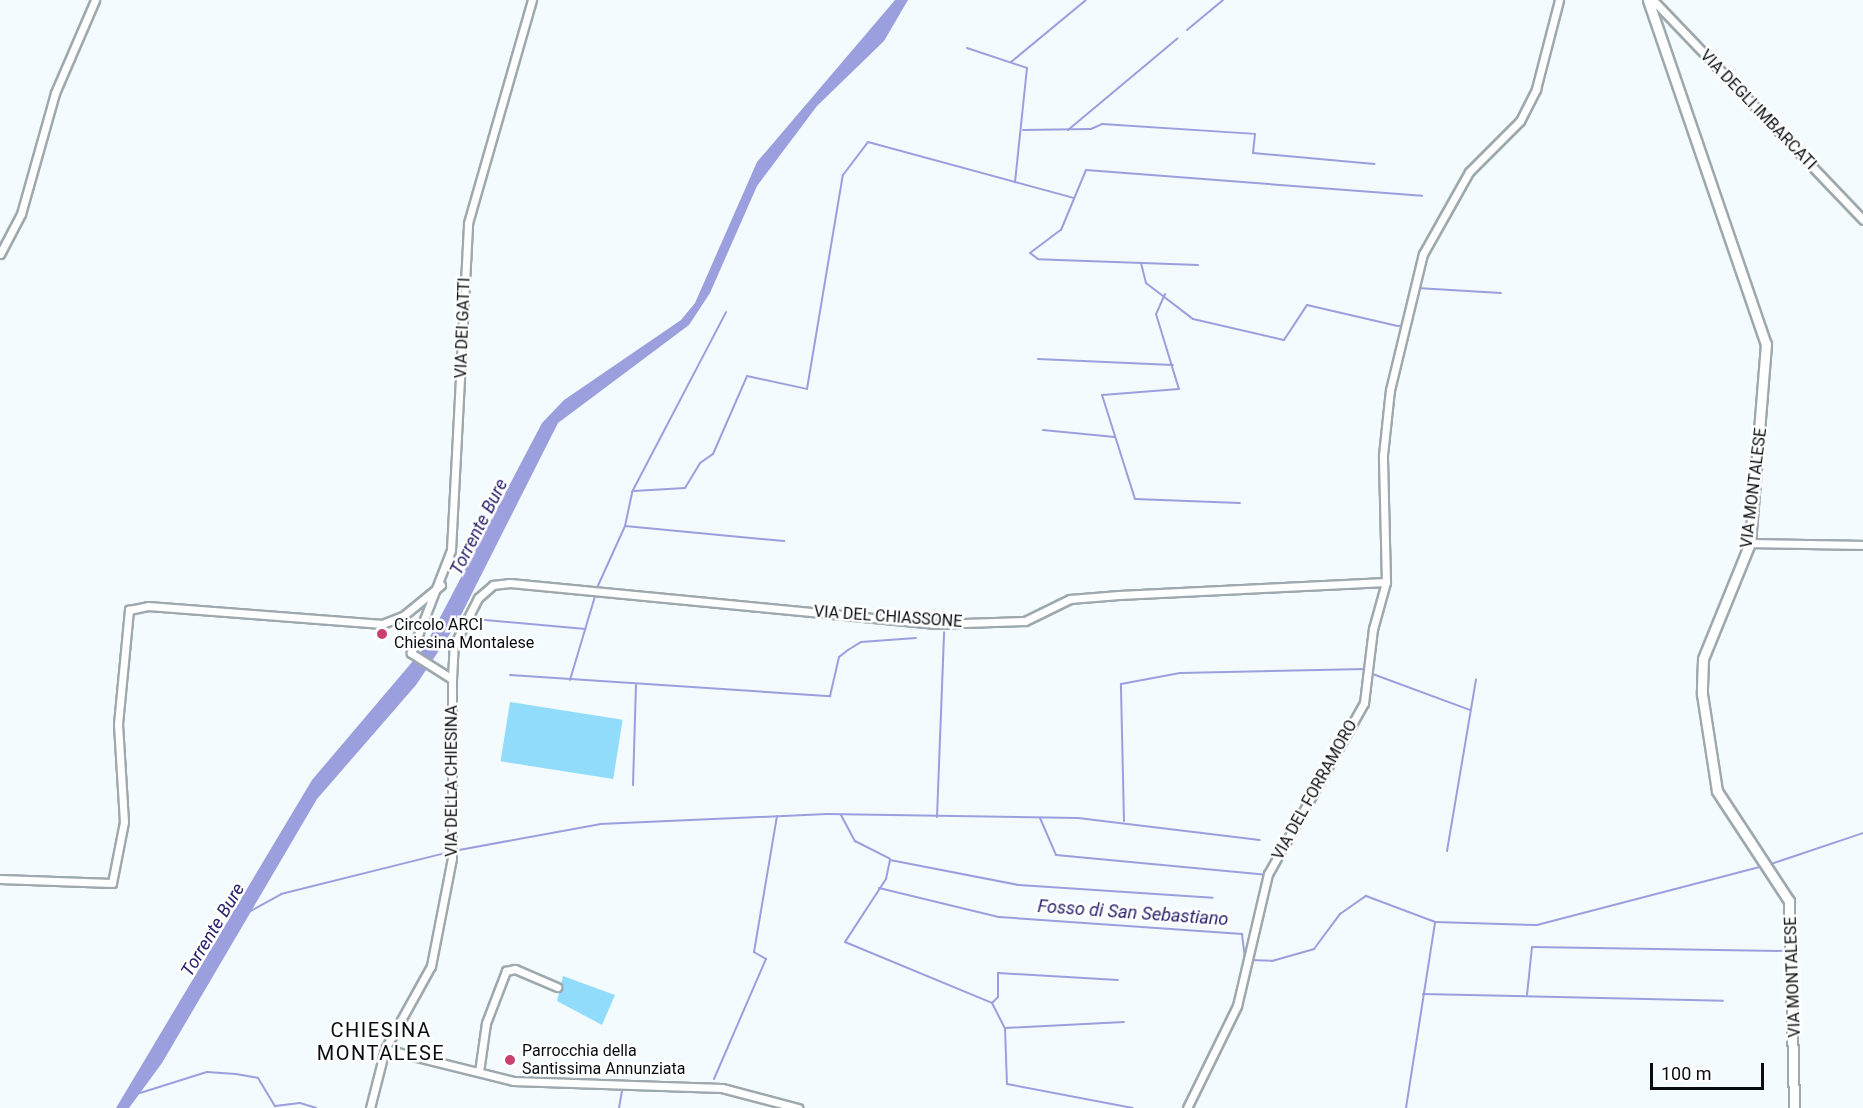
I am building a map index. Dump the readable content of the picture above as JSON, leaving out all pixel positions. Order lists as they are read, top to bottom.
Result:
{
  "streets": {
    "main road": ["VIA MONTALESE"],
    "street": [
      "VIA DEGLI IMBARCATI",
      "VIA DEI GATTI",
      "VIA DEL CHIASSONE",
      "VIA DELLA CHIESINA",
      "VIA DEL FORRAMORO"
    ]
  },
  "crossings": [
    ["VIA DEI GATTI", "VIA DEL CHIASSONE"],
    ["VIA DEI GATTI", "VIA DELLA CHIESINA"],
    ["VIA DEL CHIASSONE", "VIA DELLA CHIESINA"],
    ["VIA DEL CHIASSONE", "VIA DEL FORRAMORO"]
  ],
  "districts": ["CHIESINA MONTALESE"],
  "water": ["Torrente Bure", "Fosso di San Sebastiano"],
  "places": ["Circolo ARCI Chiesina Montalese", "Parrocchia della Santissima Annunziata"],
  "scale_bar": "100 m"
}
